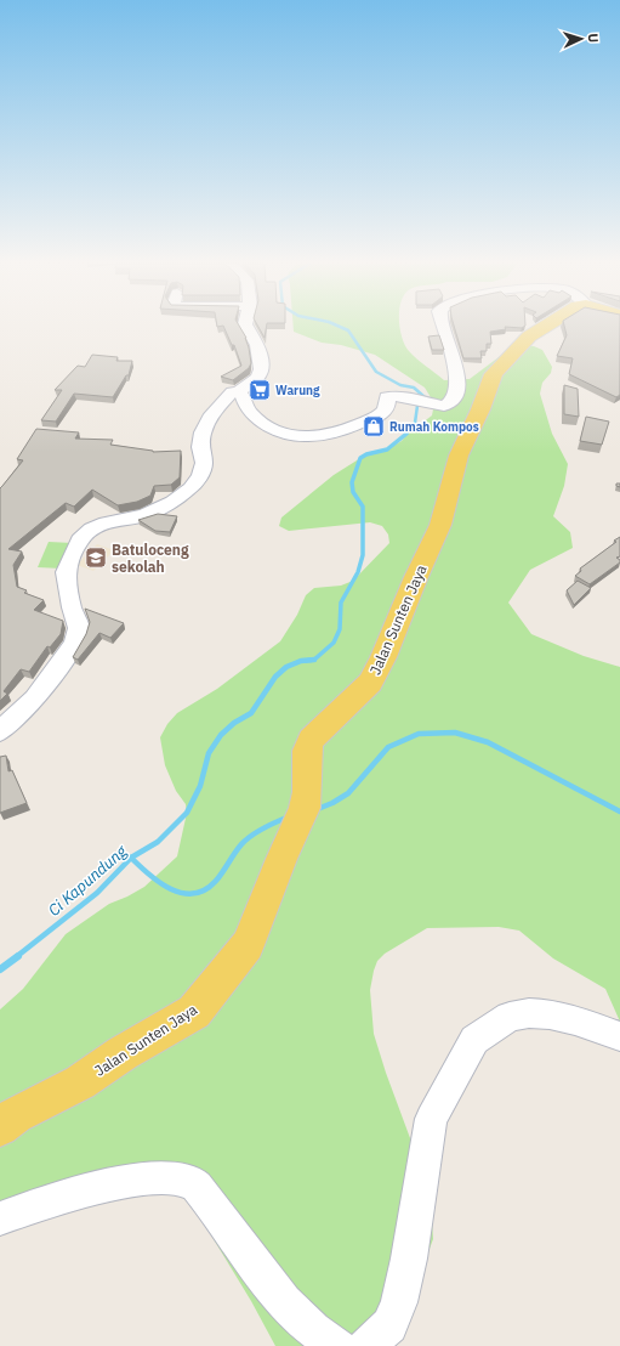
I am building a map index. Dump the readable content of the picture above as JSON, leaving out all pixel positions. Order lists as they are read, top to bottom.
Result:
{
  "streets": {
    "main road": ["Jalan Sunten Jaya"]
  },
  "water": ["Ci Kapundung"],
  "places": {
    "supermarket": ["Warung"],
    "shop": ["Rumah Kompos"],
    "school or university": ["Batuloceng sekolah"]
  },
  "north": "right"
}
